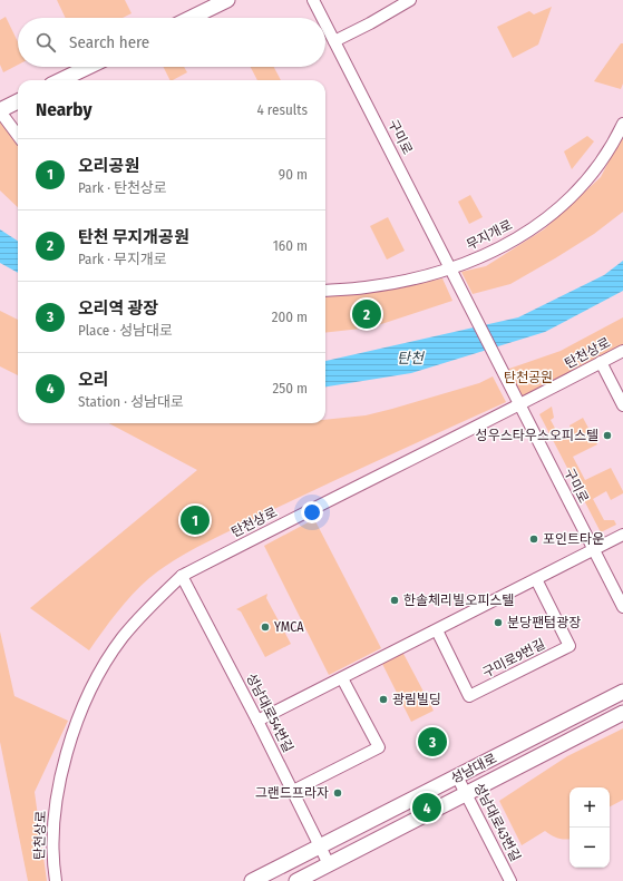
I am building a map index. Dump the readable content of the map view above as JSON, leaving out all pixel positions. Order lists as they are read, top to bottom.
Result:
{
  "streets": {
    "main road": ["성남대로"],
    "street": [
      "구미로",
      "무지개로",
      "탄천상로",
      "구미로9번길",
      "성남대로54번길",
      "성남대로43번길"
    ]
  },
  "crossings": [
    ["구미로", "무지개로"],
    ["구미로", "탄천상로"],
    ["탄천상로", "성남대로54번길"],
    ["성남대로54번길", "성남대로"],
    ["성남대로", "성남대로43번길"]
  ],
  "water": ["탄천"],
  "parks": ["탄천공원"],
  "places": [
    "성우스타우스오피스텔",
    "포인트타운",
    "한솔체리빌오피스텔",
    "분당팬텀광장",
    "YMCA",
    "광림빌딩",
    "그랜드프라자"
  ],
  "page": {
    "search": "Search here",
    "heading": ["Nearby", "4 results"],
    "list": [
      {
        "mark": "1",
        "name": "오리공원",
        "note": "Park · 탄천상로",
        "value": "90 m"
      },
      {
        "mark": "2",
        "name": "탄천 무지개공원",
        "note": "Park · 무지개로",
        "value": "160 m"
      },
      {
        "mark": "3",
        "name": "오리역 광장",
        "note": "Place · 성남대로",
        "value": "200 m"
      },
      {
        "mark": "4",
        "name": "오리",
        "note": "Station · 성남대로",
        "value": "250 m"
      }
    ],
    "pins": [
      "2",
      "1",
      "3",
      "4"
    ],
    "map_buttons": ["+", "−"]
  }
}
